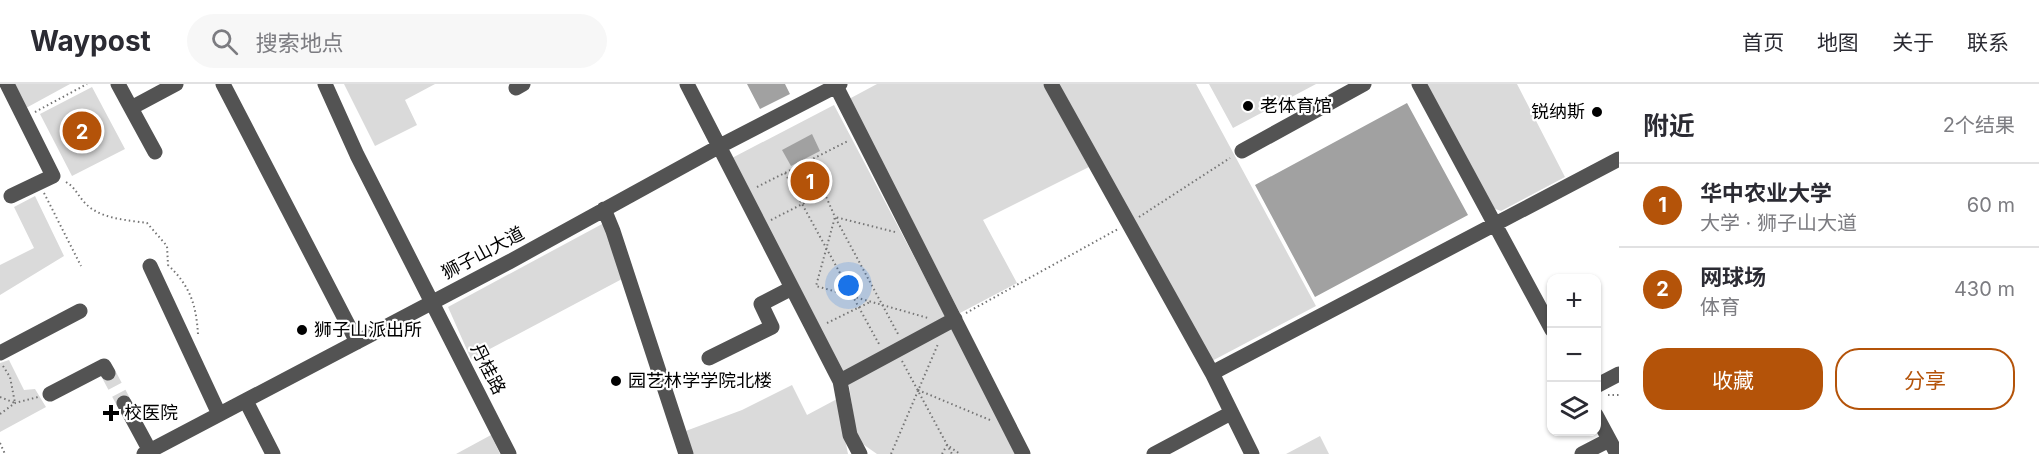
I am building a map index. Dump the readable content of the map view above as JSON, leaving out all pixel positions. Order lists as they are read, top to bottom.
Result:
{
  "streets": {
    "street": ["狮子山大道", "丹桂路"]
  },
  "crossings": [
    ["狮子山大道", "丹桂路"]
  ],
  "places": {
    "other": [
      "老体育馆",
      "锐纳斯",
      "狮子山派出所",
      "园艺林学学院北楼"
    ],
    "health": ["校医院"]
  },
  "page": {
    "header": "Waypost",
    "search": "搜索地点",
    "nav": [
      "首页",
      "地图",
      "关于",
      "联系"
    ],
    "heading": ["附近", "2个结果"],
    "pins": ["2", "1"],
    "list": [
      {
        "mark": "1",
        "name": "华中农业大学",
        "note": "大学 · 狮子山大道",
        "value": "60 m"
      },
      {
        "mark": "2",
        "name": "网球场",
        "note": "体育",
        "value": "430 m"
      }
    ],
    "map_buttons": ["+", "−"],
    "buttons": ["收藏", "分享"]
  }
}
